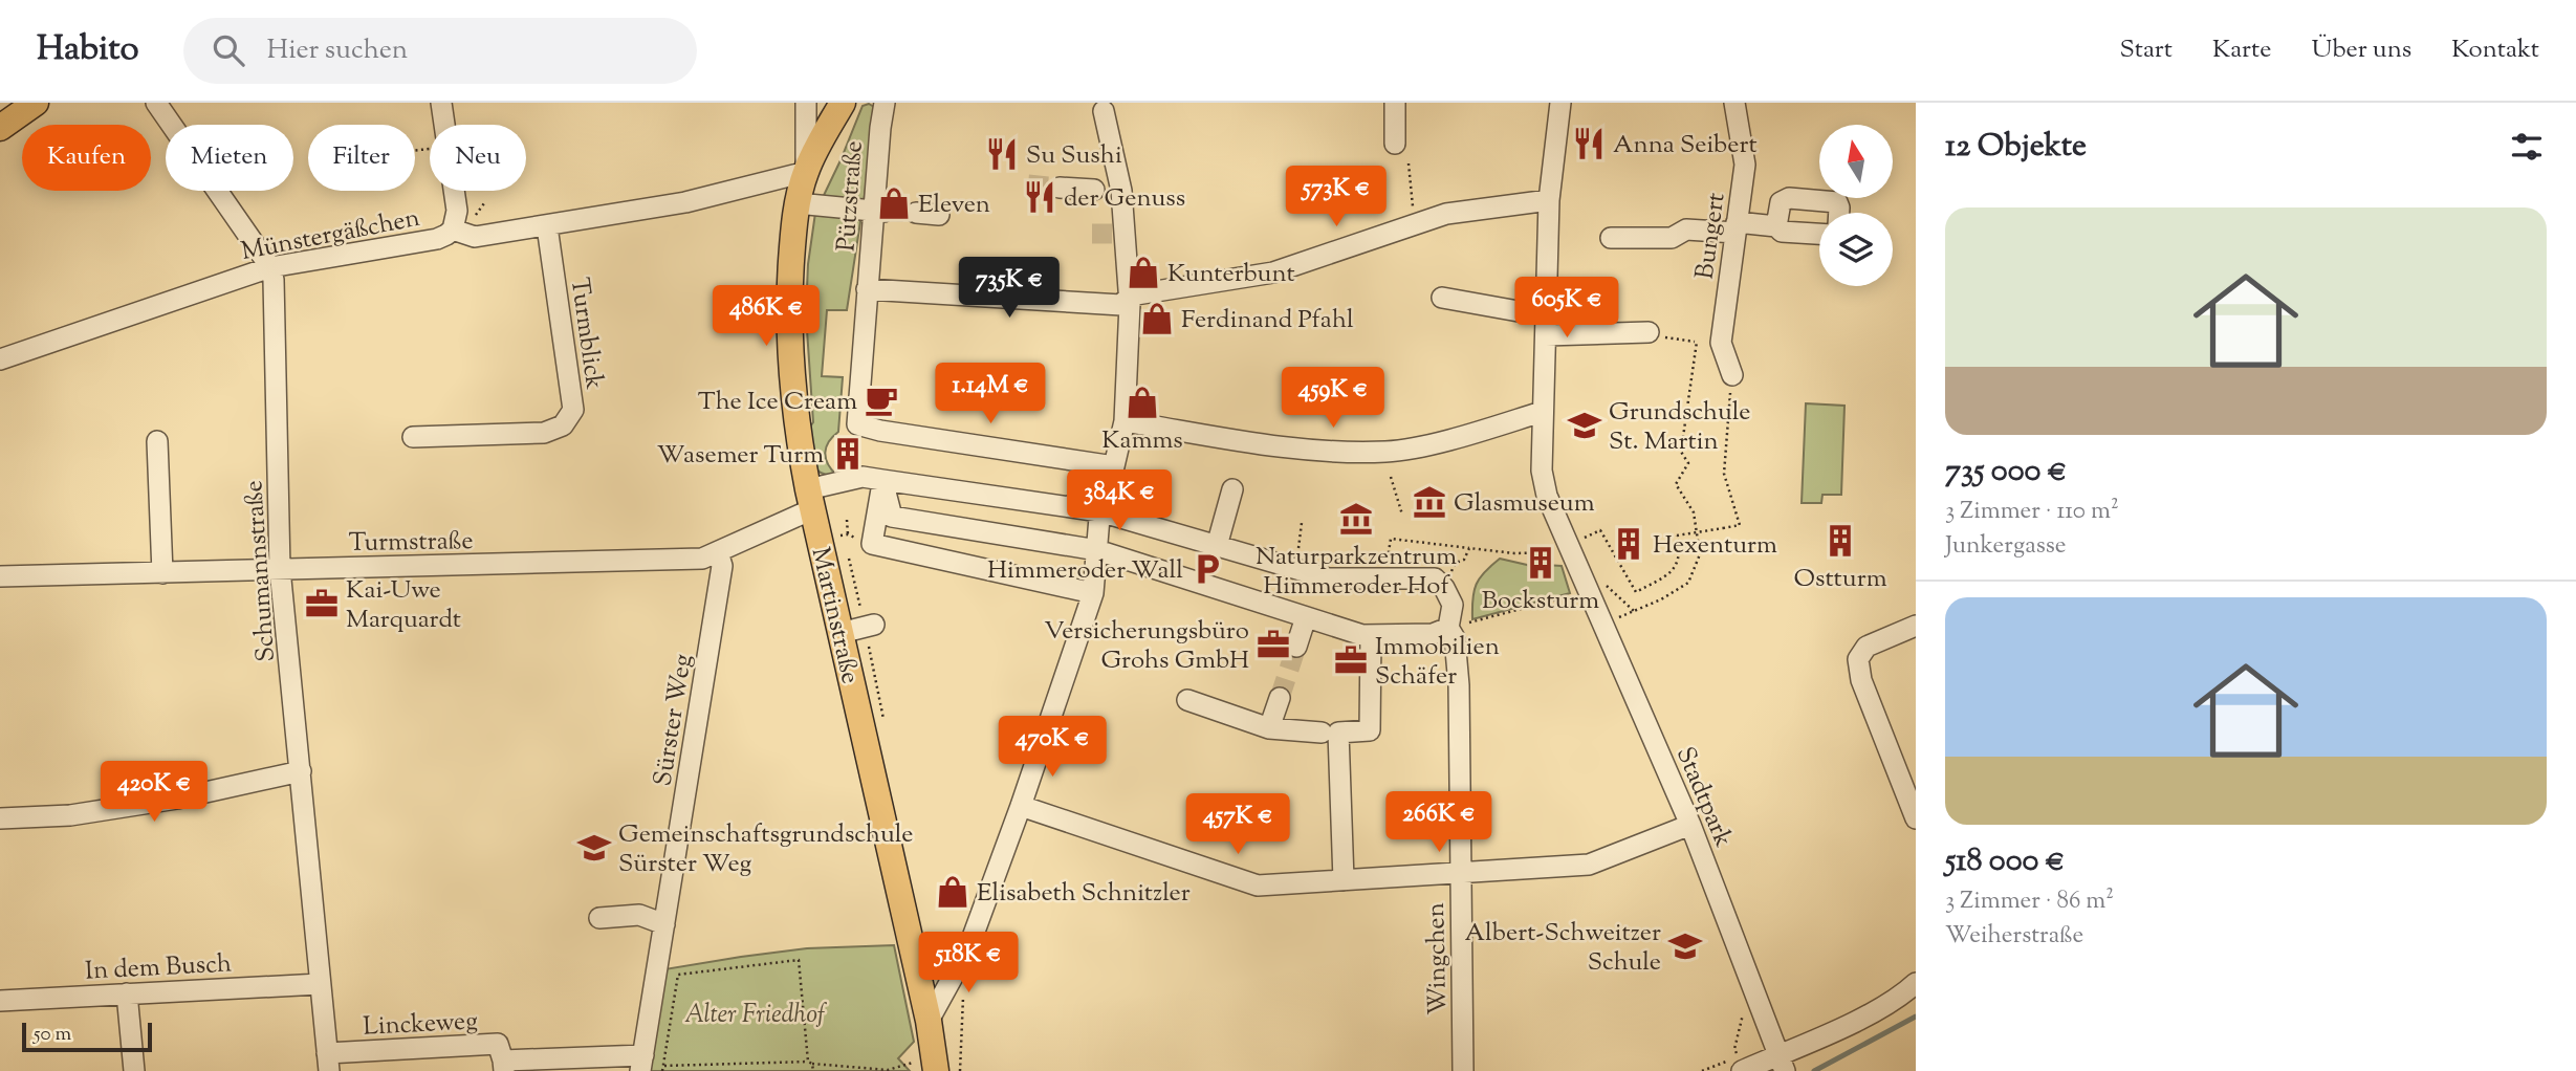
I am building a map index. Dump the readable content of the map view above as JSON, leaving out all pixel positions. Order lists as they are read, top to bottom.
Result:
{
  "streets": {
    "main road": ["Martinstraße"],
    "street": [
      "Pützstraße",
      "Münstergäßchen",
      "Bungert",
      "Turmblick",
      "Turmstraße",
      "Schumannstraße",
      "Sürster Weg",
      "Stadtpark",
      "Wingchen",
      "In dem Busch",
      "Linckeweg"
    ]
  },
  "crossings": [
    ["Münstergäßchen", "Turmblick"],
    ["Münstergäßchen", "Schumannstraße"],
    ["Münstergäßchen", "Martinstraße"],
    ["Turmstraße", "Schumannstraße"],
    ["Turmstraße", "Martinstraße"],
    ["Turmstraße", "Sürster Weg"],
    ["Schumannstraße", "In dem Busch"],
    ["Schumannstraße", "Linckeweg"],
    ["Sürster Weg", "Linckeweg"]
  ],
  "parks": ["Alter Friedhof"],
  "places": {
    "restaurant": ["Anna Seibert", "Su Sushi", "der Genuss"],
    "shop": [
      "Eleven",
      "Kunterbunt",
      "Ferdinand Pfahl",
      "Kamms",
      "Elisabeth Schnitzler"
    ],
    "cafe": ["The Ice Cream"],
    "school or university": ["Grundschule St. Martin", "Gemeinschaftsgrundschule Sürster Weg", "Albert-Schweitzer Schule"],
    "building": [
      "Wasemer Turm",
      "Ostturm",
      "Hexenturm",
      "Bocksturm"
    ],
    "museum": ["Glasmuseum", "Naturparkzentrum Himmeroder Hof"],
    "parking": ["Himmeroder Wall"],
    "office": ["Kai-Uwe Marquardt", "Versicherungsbüro Grohs GmbH", "Immobilien Schäfer"]
  },
  "scale_bar": "50 m",
  "north": "top",
  "page": {
    "header": "Habito",
    "search": "Hier suchen",
    "nav": [
      "Start",
      "Karte",
      "Über uns",
      "Kontakt"
    ],
    "heading": "12 Objekte",
    "chip": [
      "Kaufen",
      "Mieten",
      "Filter",
      "Neu"
    ],
    "price": [
      "573K €",
      "735K €",
      "605K €",
      "486K €",
      "1.14M €",
      "459K €",
      "384K €",
      "470K €",
      "420K €",
      "266K €",
      "457K €",
      "518K €"
    ],
    "list": [
      {
        "name": "735 000 €",
        "note": "3 Zimmer · 110 m² · Junkergasse"
      },
      {
        "name": "518 000 €",
        "note": "3 Zimmer · 86 m² · Weiherstraße"
      }
    ],
    "scale": "50 m"
  }
}
